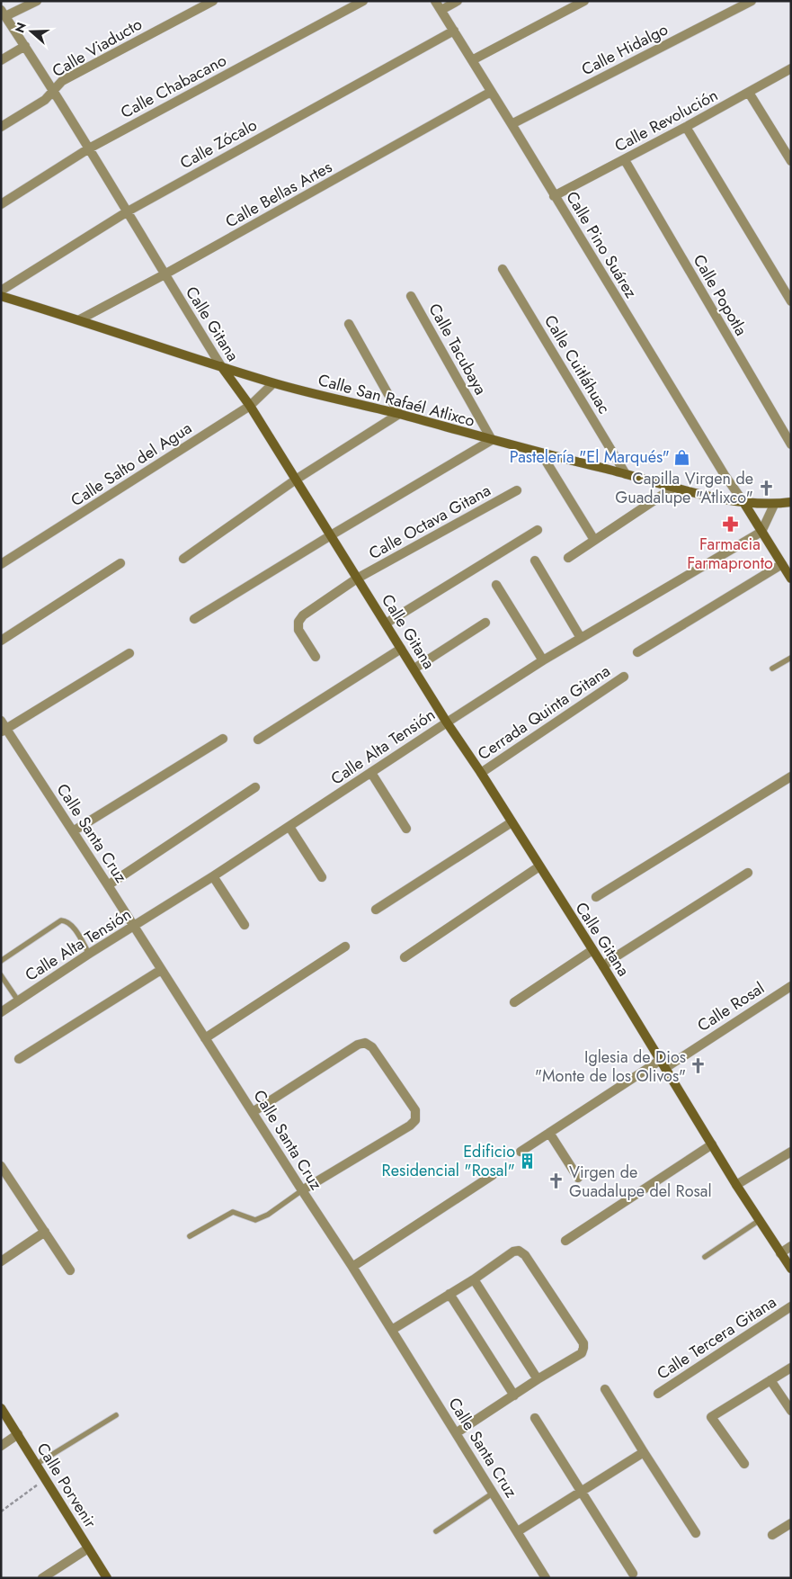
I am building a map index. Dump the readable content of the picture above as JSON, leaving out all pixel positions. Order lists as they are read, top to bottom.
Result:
{
  "streets": {
    "street": [
      "Calle Viaducto",
      "Calle Hidalgo",
      "Calle Chabacano",
      "Calle Revolución",
      "Calle Zócalo",
      "Calle Bellas Artes",
      "Calle Pino Suárez",
      "Calle Popotla",
      "Calle Gitana",
      "Calle Tacubaya",
      "Calle Cuitláhuac",
      "Calle San Rafaél Atlixco",
      "Calle Salto del Agua",
      "Calle Octava Gitana",
      "Cerrada Quinta Gitana",
      "Calle Alta Tensión",
      "Calle Santa Cruz",
      "Calle Rosal",
      "Calle Tercera Gitana",
      "Calle Porvenir"
    ]
  },
  "crossings": [
    ["Calle Viaducto", "Calle Gitana"],
    ["Calle Hidalgo", "Calle Pino Suárez"],
    ["Calle Chabacano", "Calle Gitana"],
    ["Calle Revolución", "Calle Pino Suárez"],
    ["Calle Revolución", "Calle Popotla"],
    ["Calle Zócalo", "Calle Pino Suárez"],
    ["Calle Zócalo", "Calle Gitana"],
    ["Calle Bellas Artes", "Calle Pino Suárez"],
    ["Calle Bellas Artes", "Calle Gitana"],
    ["Calle Bellas Artes", "Calle San Rafaél Atlixco"],
    ["Calle Pino Suárez", "Calle San Rafaél Atlixco"],
    ["Calle Gitana", "Calle San Rafaél Atlixco"],
    ["Calle Gitana", "Calle Salto del Agua"],
    ["Calle Gitana", "Calle Octava Gitana"],
    ["Calle Gitana", "Cerrada Quinta Gitana"],
    ["Calle Gitana", "Calle Alta Tensión"],
    ["Calle Gitana", "Calle Rosal"],
    ["Calle Tacubaya", "Calle San Rafaél Atlixco"],
    ["Calle Cuitláhuac", "Calle San Rafaél Atlixco"],
    ["Calle San Rafaél Atlixco", "Calle Salto del Agua"],
    ["Calle Alta Tensión", "Calle Santa Cruz"]
  ],
  "places": {
    "shop": ["Pastelería \"El Marqués\""],
    "church": ["Capilla Virgen de Guadalupe \"Atlixco\"", "Iglesia de Dios \"Monte de los Olivos\"", "Virgen de Guadalupe del Rosal"],
    "pharmacy": ["Farmacia Farmapronto"],
    "building": ["Edificio Residencial \"Rosal\""]
  },
  "north": "left"
}
